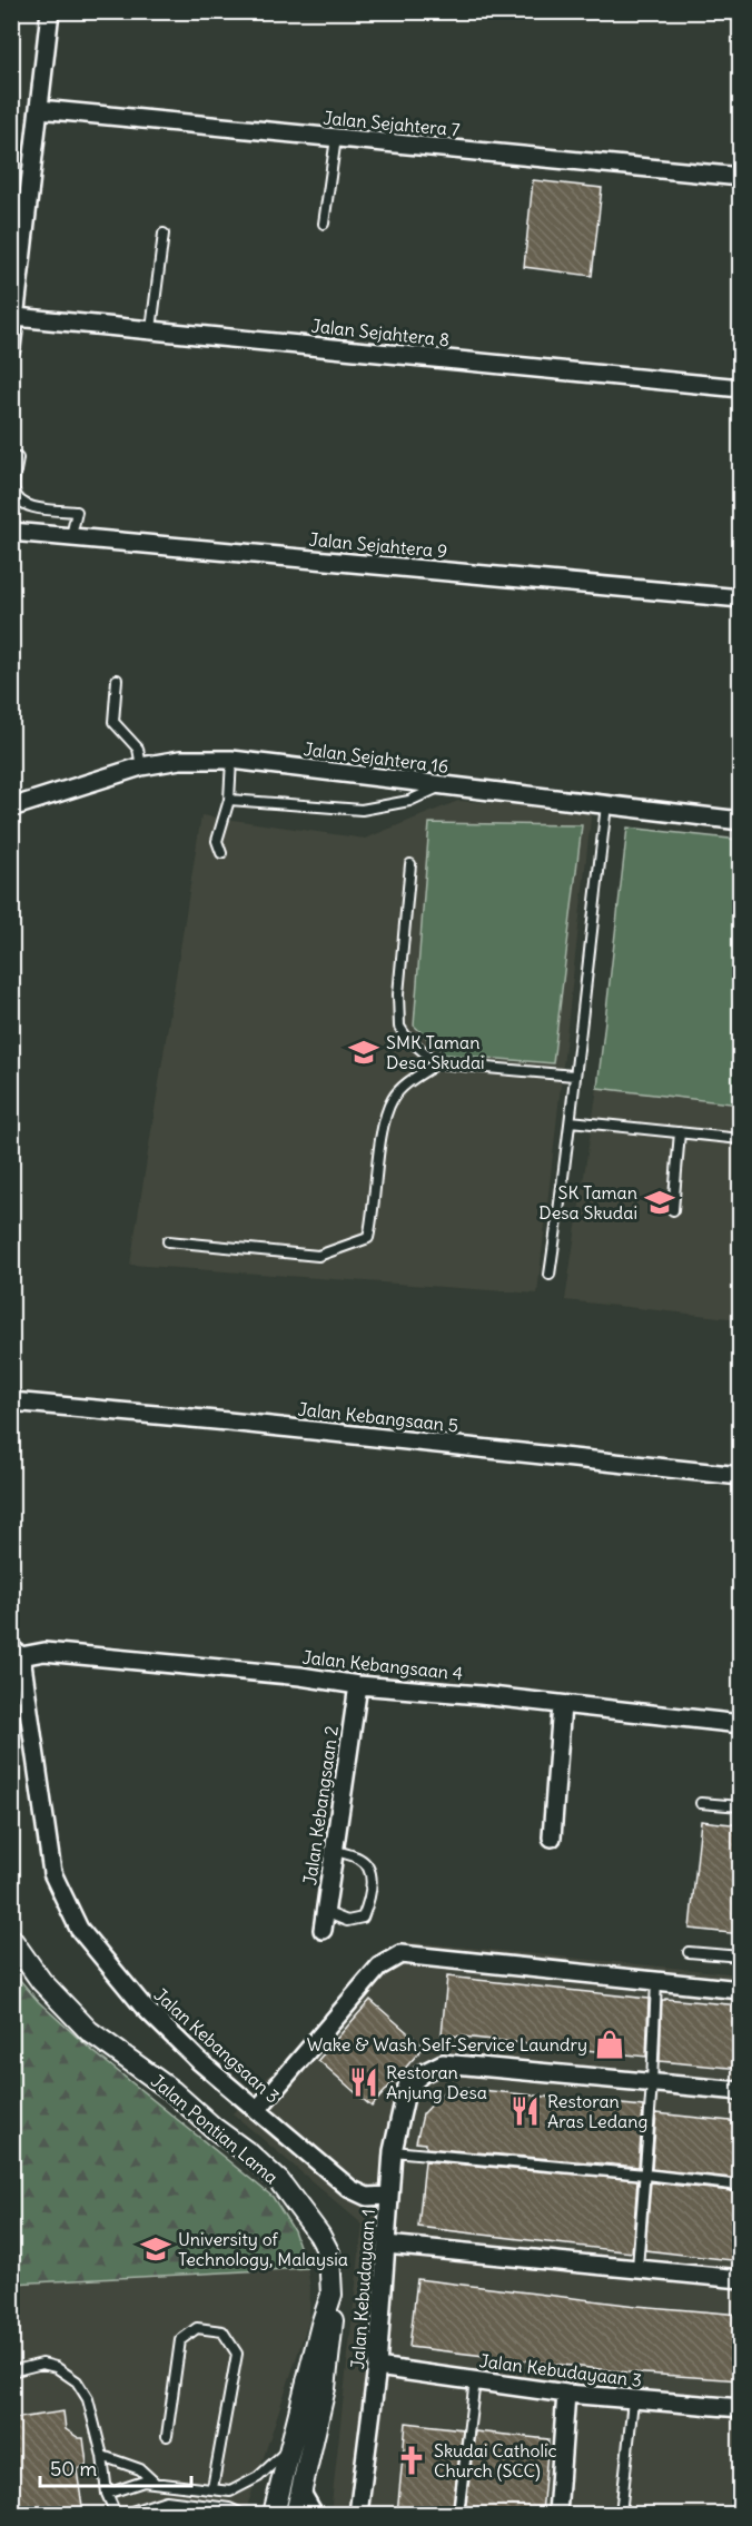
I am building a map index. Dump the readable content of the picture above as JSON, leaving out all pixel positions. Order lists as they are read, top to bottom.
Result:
{
  "streets": {
    "street": [
      "Jalan Sejahtera 7",
      "Jalan Sejahtera 8",
      "Jalan Sejahtera 9",
      "Jalan Sejahtera 16",
      "Jalan Kebangsaan 5",
      "Jalan Kebangsaan 4",
      "Jalan Kebangsaan 2",
      "Jalan Kebangsaan 3",
      "Jalan Pontian Lama",
      "Jalan Kebudayaan 1",
      "Jalan Kebudayaan 3"
    ]
  },
  "crossings": [
    ["Jalan Kebangsaan 4", "Jalan Kebangsaan 2"],
    ["Jalan Kebangsaan 4", "Jalan Kebangsaan 3"],
    ["Jalan Kebangsaan 3", "Jalan Kebudayaan 1"],
    ["Jalan Kebudayaan 1", "Jalan Kebudayaan 3"]
  ],
  "places": {
    "school or university": ["SMK Taman Desa Skudai", "SK Taman Desa Skudai", "University of Technology, Malaysia"],
    "shop": ["Wake & Wash Self-Service Laundry"],
    "restaurant": ["Restoran Anjung Desa", "Restoran Aras Ledang"],
    "church": ["Skudai Catholic Church (SCC)"]
  },
  "scale_bar": "50 m"
}
